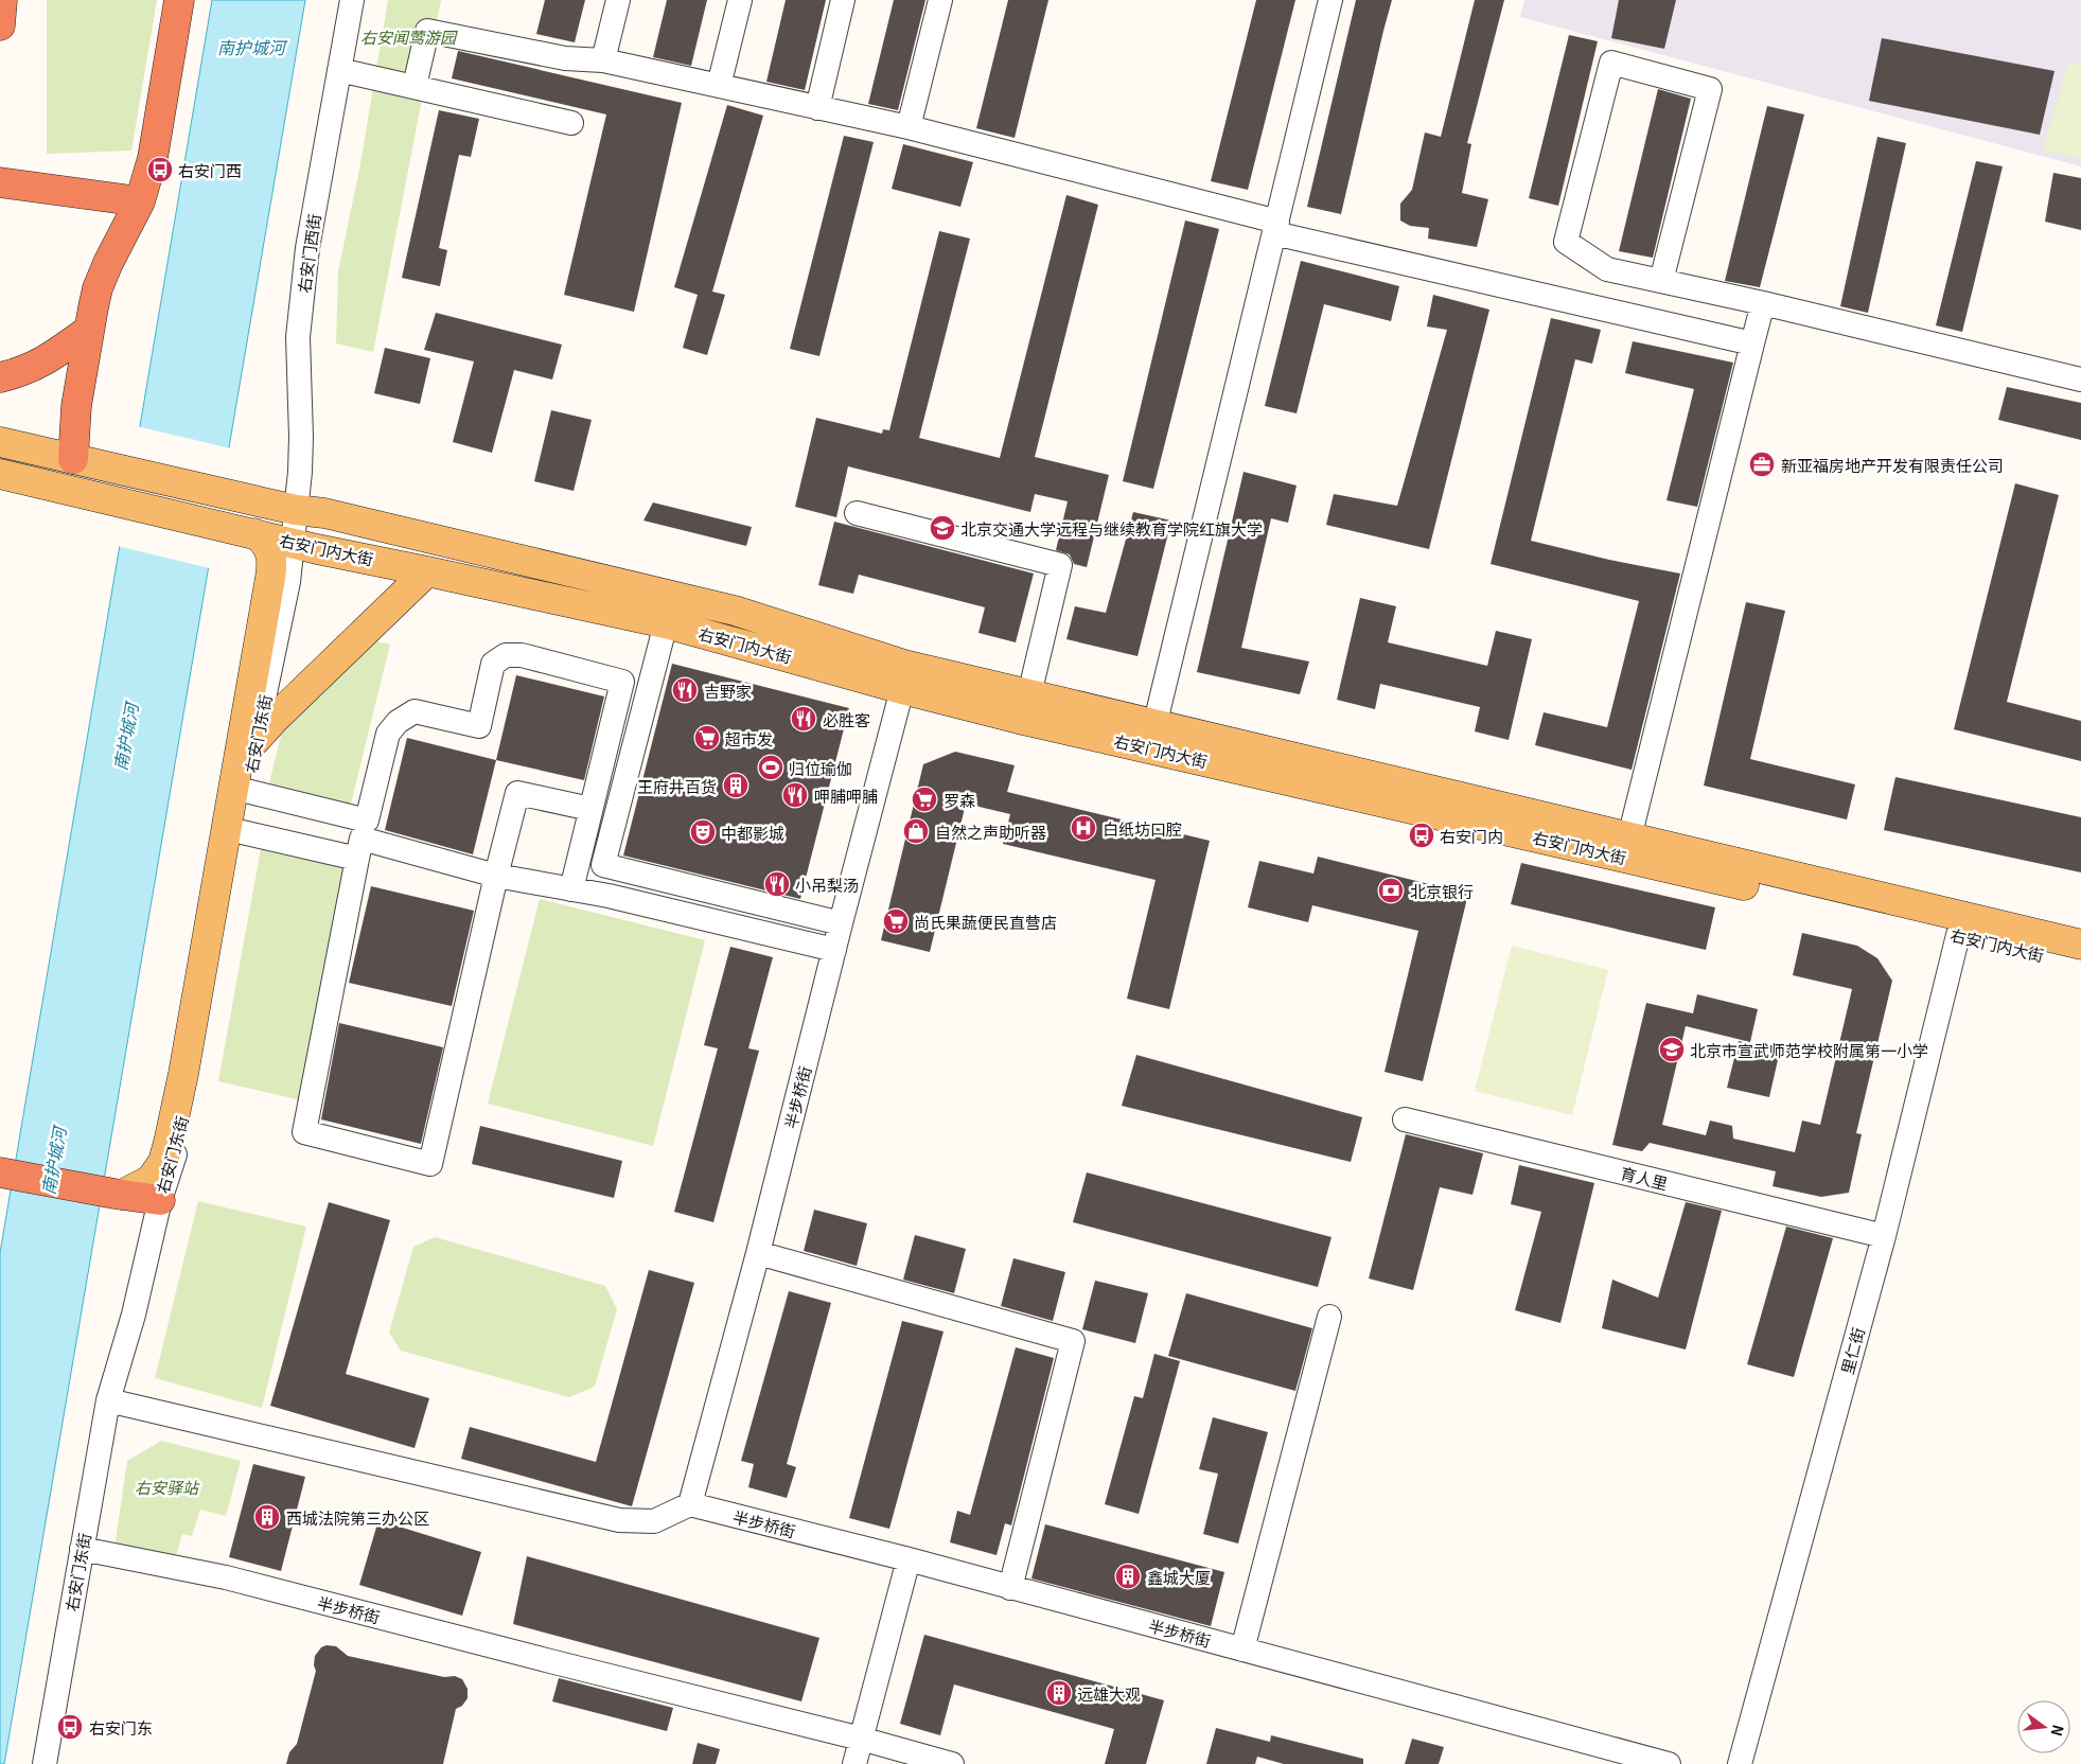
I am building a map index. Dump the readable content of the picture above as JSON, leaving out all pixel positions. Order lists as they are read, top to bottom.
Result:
{
  "streets": {
    "main road": ["右安门内大街"],
    "street": [
      "右安门西街",
      "右安门东街",
      "半步桥街",
      "育人里",
      "里仁街"
    ]
  },
  "crossings": [
    ["右安门西街", "右安门内大街"],
    ["右安门西街", "右安门东街"],
    ["右安门内大街", "右安门东街"],
    ["右安门内大街", "半步桥街"],
    ["右安门内大街", "里仁街"],
    ["右安门东街", "半步桥街"],
    ["育人里", "里仁街"]
  ],
  "water": ["南护城河"],
  "parks": ["右安闻莺游园", "右安驿站"],
  "places": {
    "bus stop": ["右安门西", "右安门内", "右安门东"],
    "office": ["新亚福房地产开发有限责任公司"],
    "school or university": ["北京交通大学远程与继续教育学院红旗大学", "北京市宣武师范学校附属第一小学"],
    "restaurant": [
      "吉野家",
      "必胜客",
      "呷脯呷脯",
      "小吊梨汤"
    ],
    "supermarket": ["超市发", "罗森", "尚氏果蔬便民直营店"],
    "sports": ["归位瑜伽"],
    "building": [
      "王府井百货",
      "西城法院第三办公区",
      "鑫城大厦",
      "远雄大观"
    ],
    "hospital": ["白纸坊口腔"],
    "shop": ["自然之声助听器"],
    "theatre": ["中都影城"],
    "bank": ["北京银行"]
  },
  "north": "right"
}
